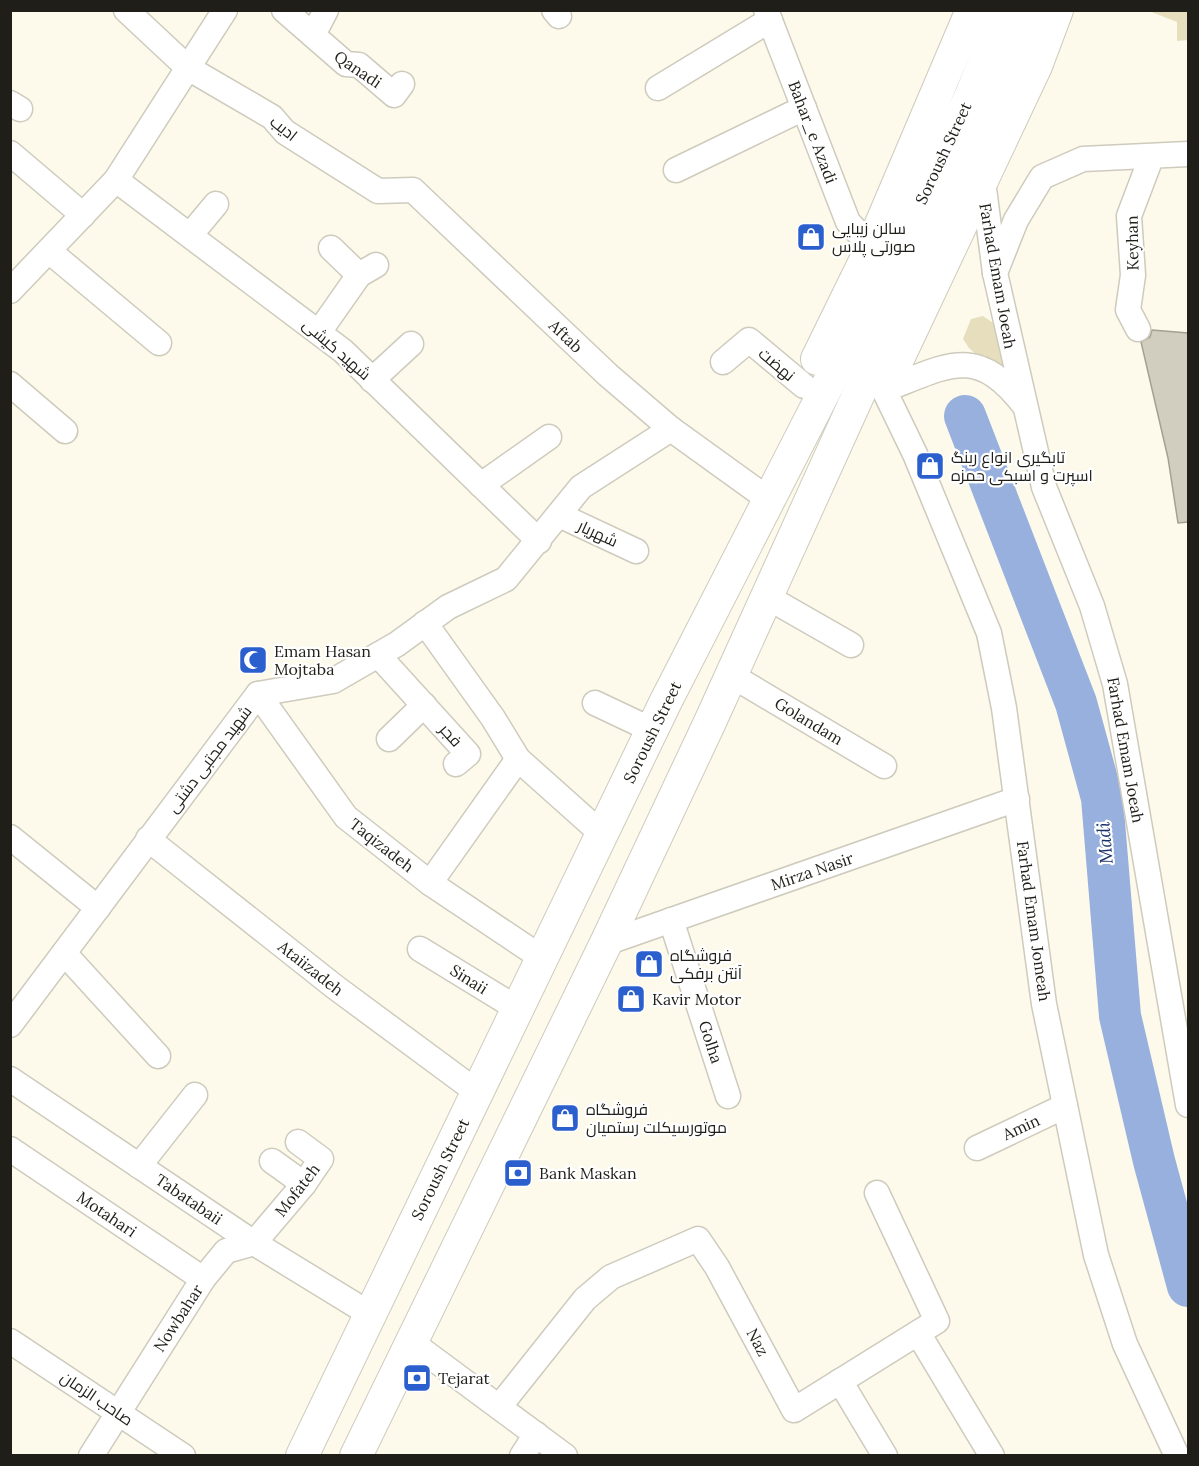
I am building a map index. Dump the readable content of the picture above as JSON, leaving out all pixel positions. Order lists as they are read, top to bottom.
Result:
{
  "streets": {
    "main road": ["Soroush Street"],
    "street": [
      "Qanadi",
      "ادیب",
      "Bahar_e Azadi",
      "Keyhan",
      "Farhad Emam Joeah",
      "Aftab",
      "شهید کیشی",
      "نهضت",
      "شهریار",
      "Golandam",
      "فجر",
      "شهید مجتبی دشتی",
      "Taqizadeh",
      "Mirza Nasir",
      "Farhad Emam Jomeah",
      "Ataiizadeh",
      "Sinaii",
      "Golha",
      "Amin",
      "Mofateh",
      "Tabatabaii",
      "Motahari",
      "Nowbahar",
      "Naz",
      "صاحب الزمان"
    ]
  },
  "crossings": [
    ["ادیب", "Aftab"],
    ["Soroush Street", "Taqizadeh"],
    ["Soroush Street", "Mirza Nasir"],
    ["Soroush Street", "Ataiizadeh"],
    ["Soroush Street", "Sinaii"],
    ["Soroush Street", "Tabatabaii"],
    ["Farhad Emam Joeah", "Farhad Emam Jomeah"],
    ["Aftab", "شهید مجتبی دشتی"],
    ["شهید کیشی", "شهید مجتبی دشتی"],
    ["شهریار", "شهید مجتبی دشتی"],
    ["فجر", "شهید مجتبی دشتی"],
    ["شهید مجتبی دشتی", "Taqizadeh"],
    ["شهید مجتبی دشتی", "Ataiizadeh"],
    ["Mirza Nasir", "Farhad Emam Jomeah"],
    ["Mirza Nasir", "Golha"],
    ["Farhad Emam Jomeah", "Amin"],
    ["Mofateh", "Tabatabaii"],
    ["Mofateh", "Nowbahar"],
    ["Tabatabaii", "Nowbahar"],
    ["Motahari", "Nowbahar"],
    ["Nowbahar", "صاحب الزمان"]
  ],
  "water": ["Madi"],
  "places": {
    "shop": [
      "سالن زیبایی صورتی پلاس",
      "تابگیری انواع رینگ اسپرت و اسبکی حمزه",
      "فروشگاه آنتن برفکی",
      "Kavir Motor",
      "فروشگاه موتورسیکلت رستمیان"
    ],
    "mosque": ["Emam Hasan Mojtaba"],
    "bank": ["Bank Maskan", "Tejarat"]
  }
}
